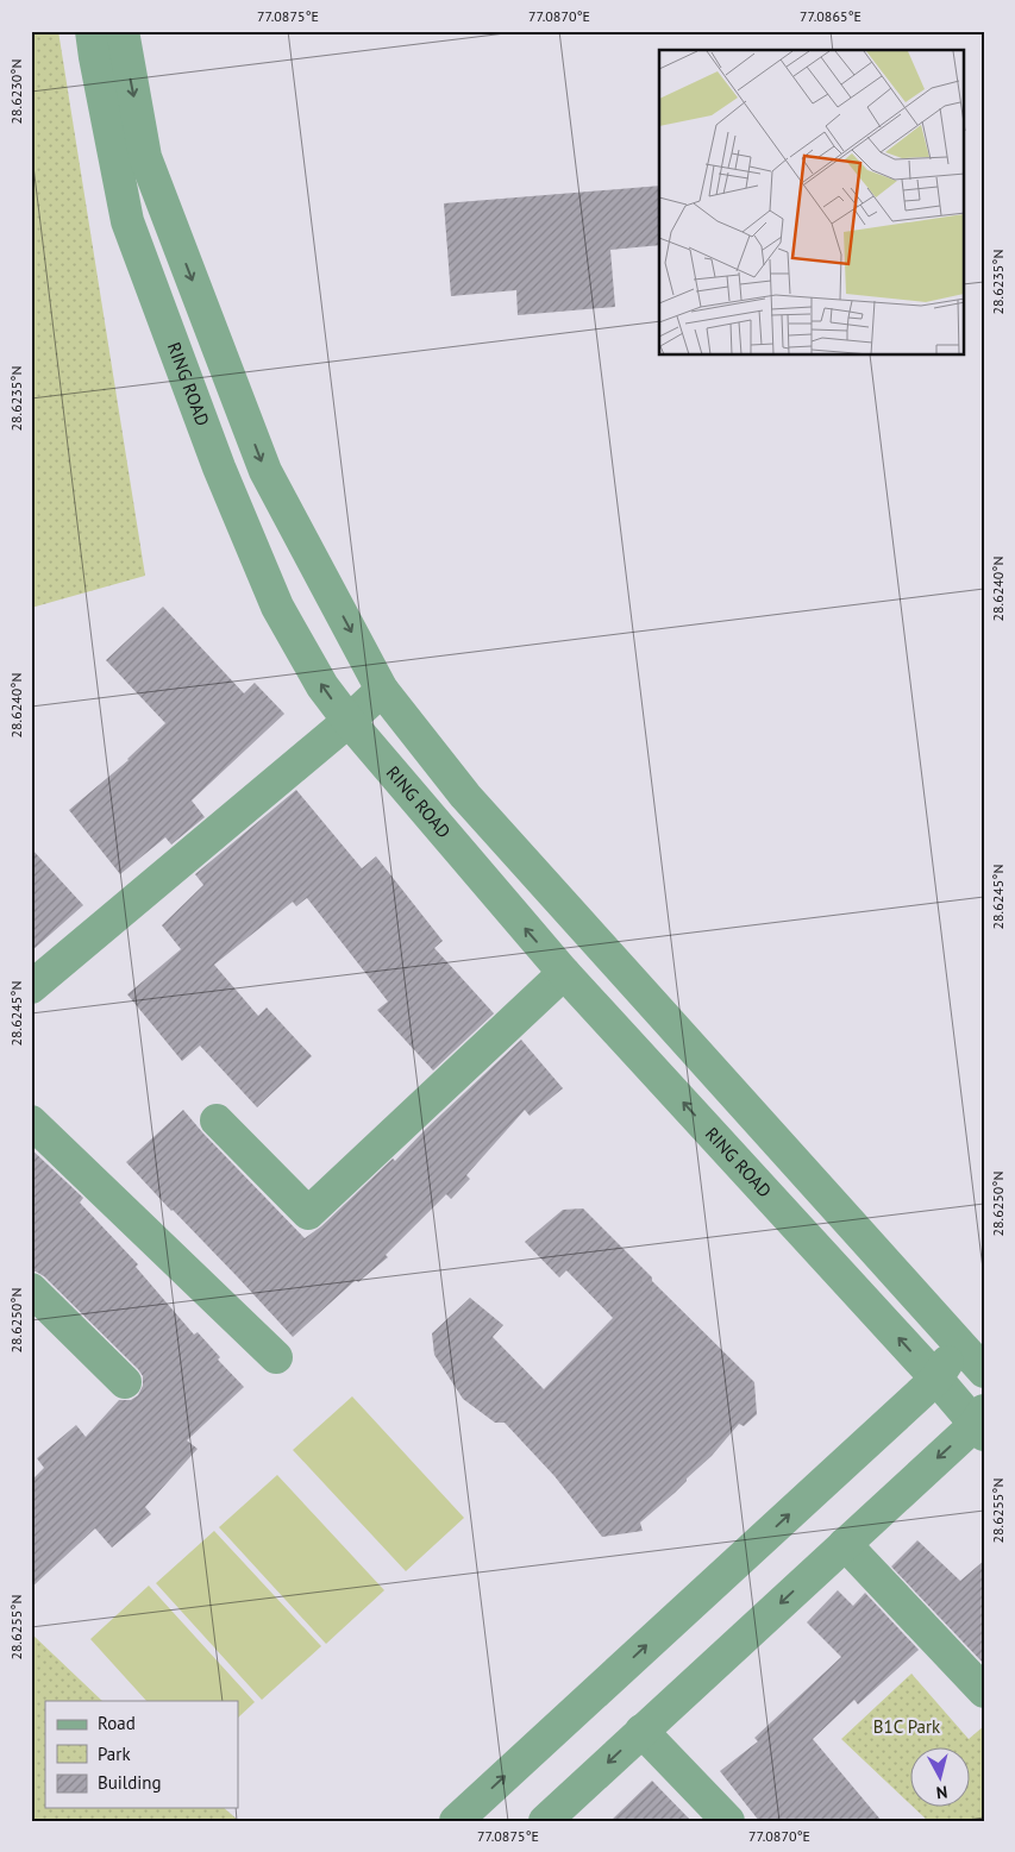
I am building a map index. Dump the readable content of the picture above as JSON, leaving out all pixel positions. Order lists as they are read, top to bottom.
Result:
{
  "streets": {
    "street": ["RING ROAD"]
  },
  "parks": ["B1C Park"],
  "legend": ["Road", "Park", "Building"],
  "north": "bottom",
  "coordinates": [
    "77.0875°E",
    "77.0870°E",
    "77.0865°E",
    "28.6230°N",
    "28.6235°N",
    "28.6240°N",
    "28.6245°N",
    "28.6250°N",
    "28.6255°N"
  ]
}
